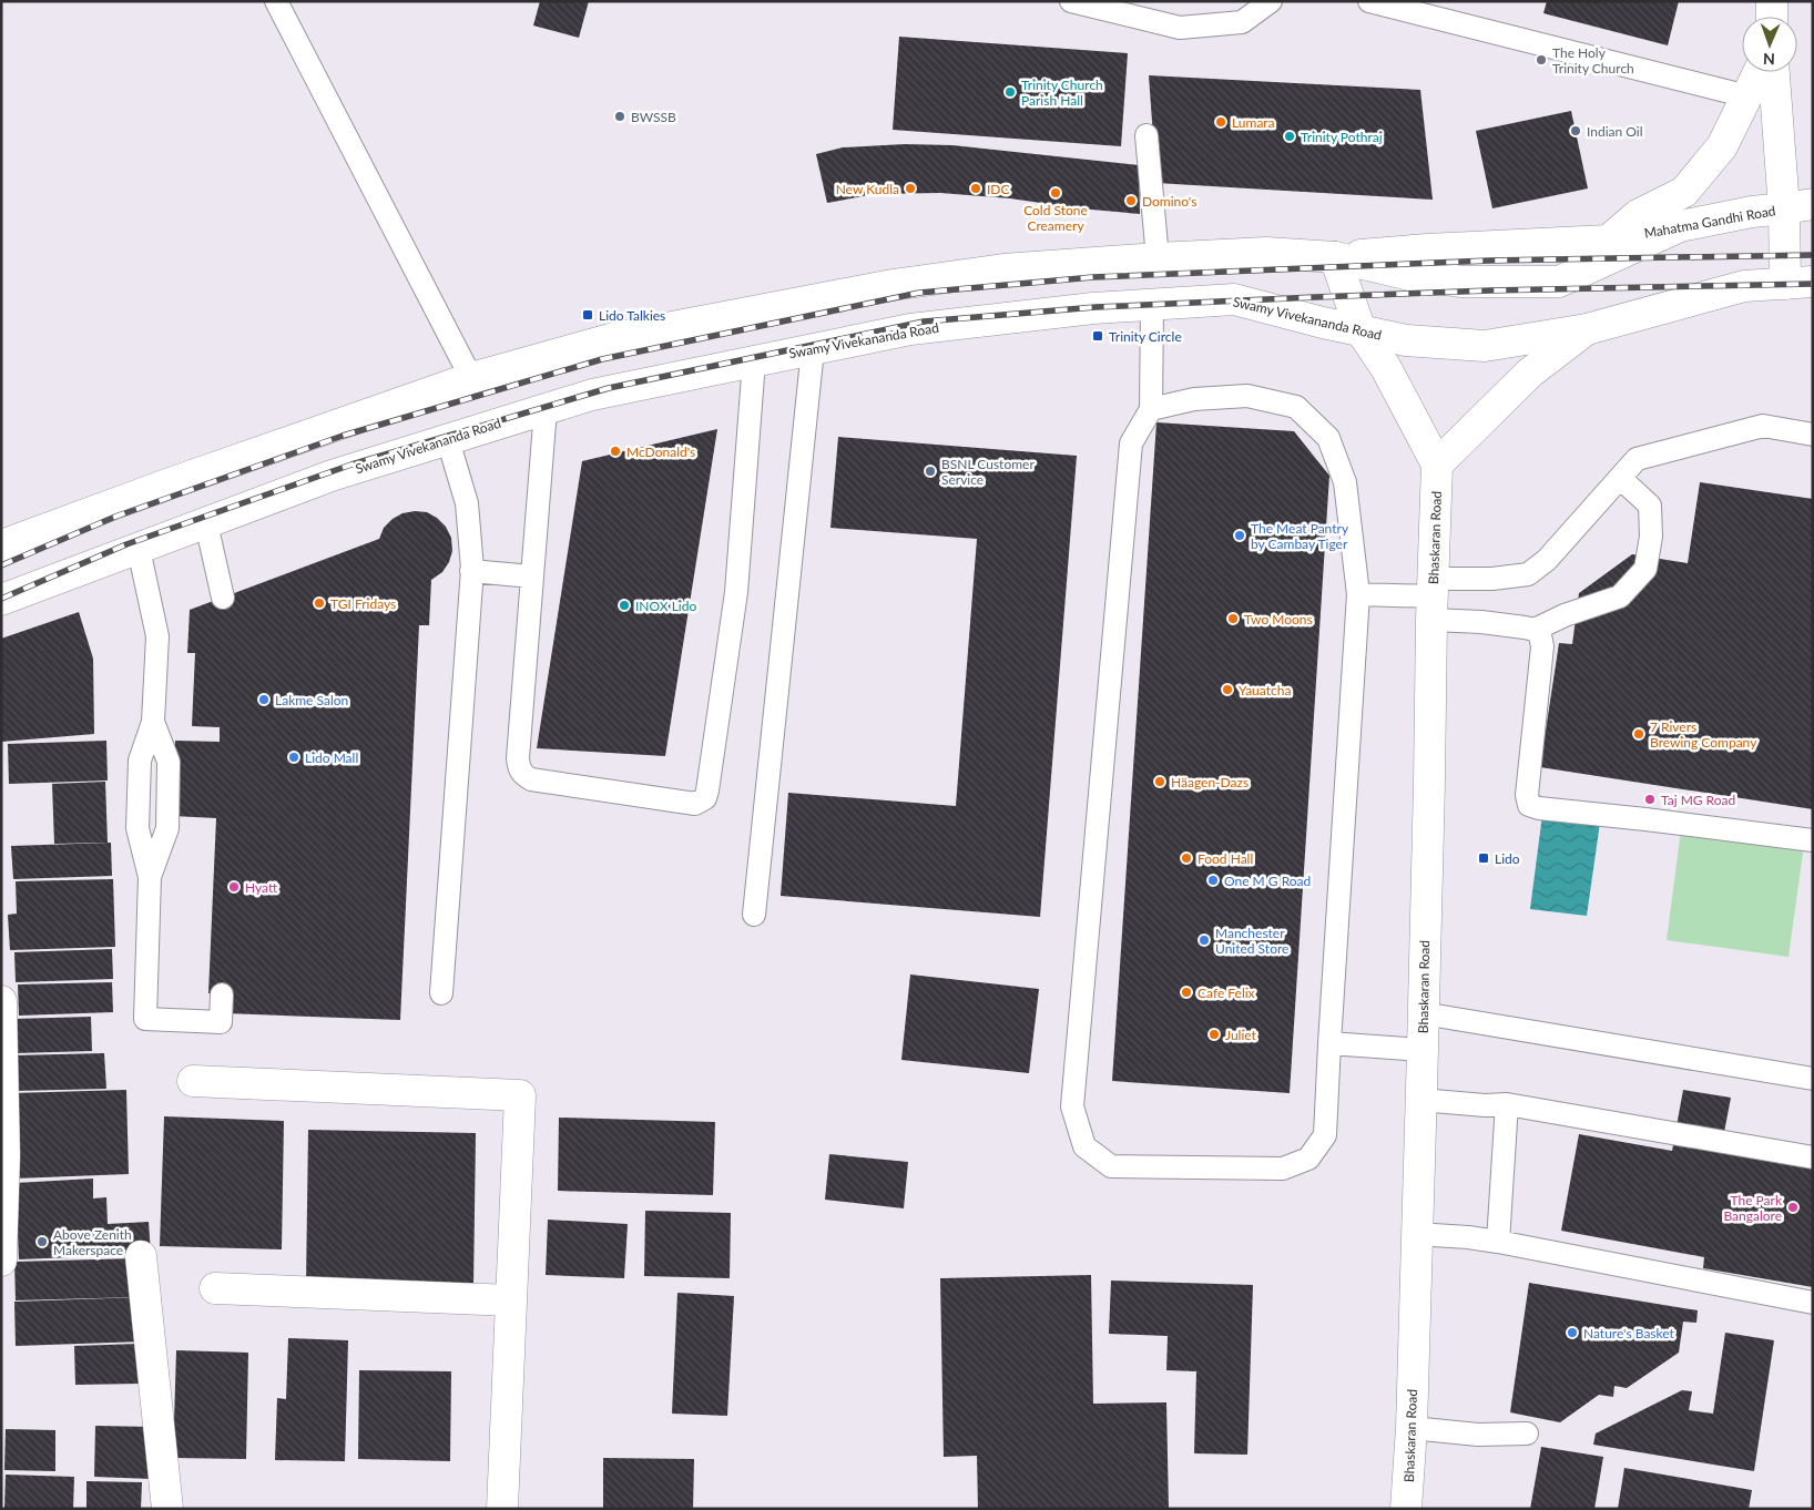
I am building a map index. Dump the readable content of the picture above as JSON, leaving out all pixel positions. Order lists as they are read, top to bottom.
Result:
{
  "streets": {
    "main road": ["Mahatma Gandhi Road", "Swamy Vivekananda Road", "Bhaskaran Road"]
  },
  "places": {
    "other": [
      "The Holy Trinity Church",
      "Trinity Church Parish Hall",
      "BWSSB",
      "Lumara",
      "Indian Oil",
      "Trinity Pothraj",
      "New Kudla",
      "IDC",
      "Cold Stone Creamery",
      "Domino's",
      "McDonald's",
      "BSNL Customer Service",
      "The Meat Pantry by Cambay Tiger",
      "TGI Fridays",
      "INOX Lido",
      "Two Moons",
      "Yauatcha",
      "Lakme Salon",
      "7 Rivers Brewing Company",
      "Lido Mall",
      "Häagen-Dazs",
      "Taj MG Road",
      "Food Hall",
      "One M G Road",
      "Hyatt",
      "Manchester United Store",
      "Cafe Felix",
      "Juliet",
      "The Park Bangalore",
      "Above Zenith Makerspace",
      "Nature's Basket"
    ],
    "transit": ["Lido Talkies", "Trinity Circle", "Lido"]
  },
  "north": "bottom"
}
